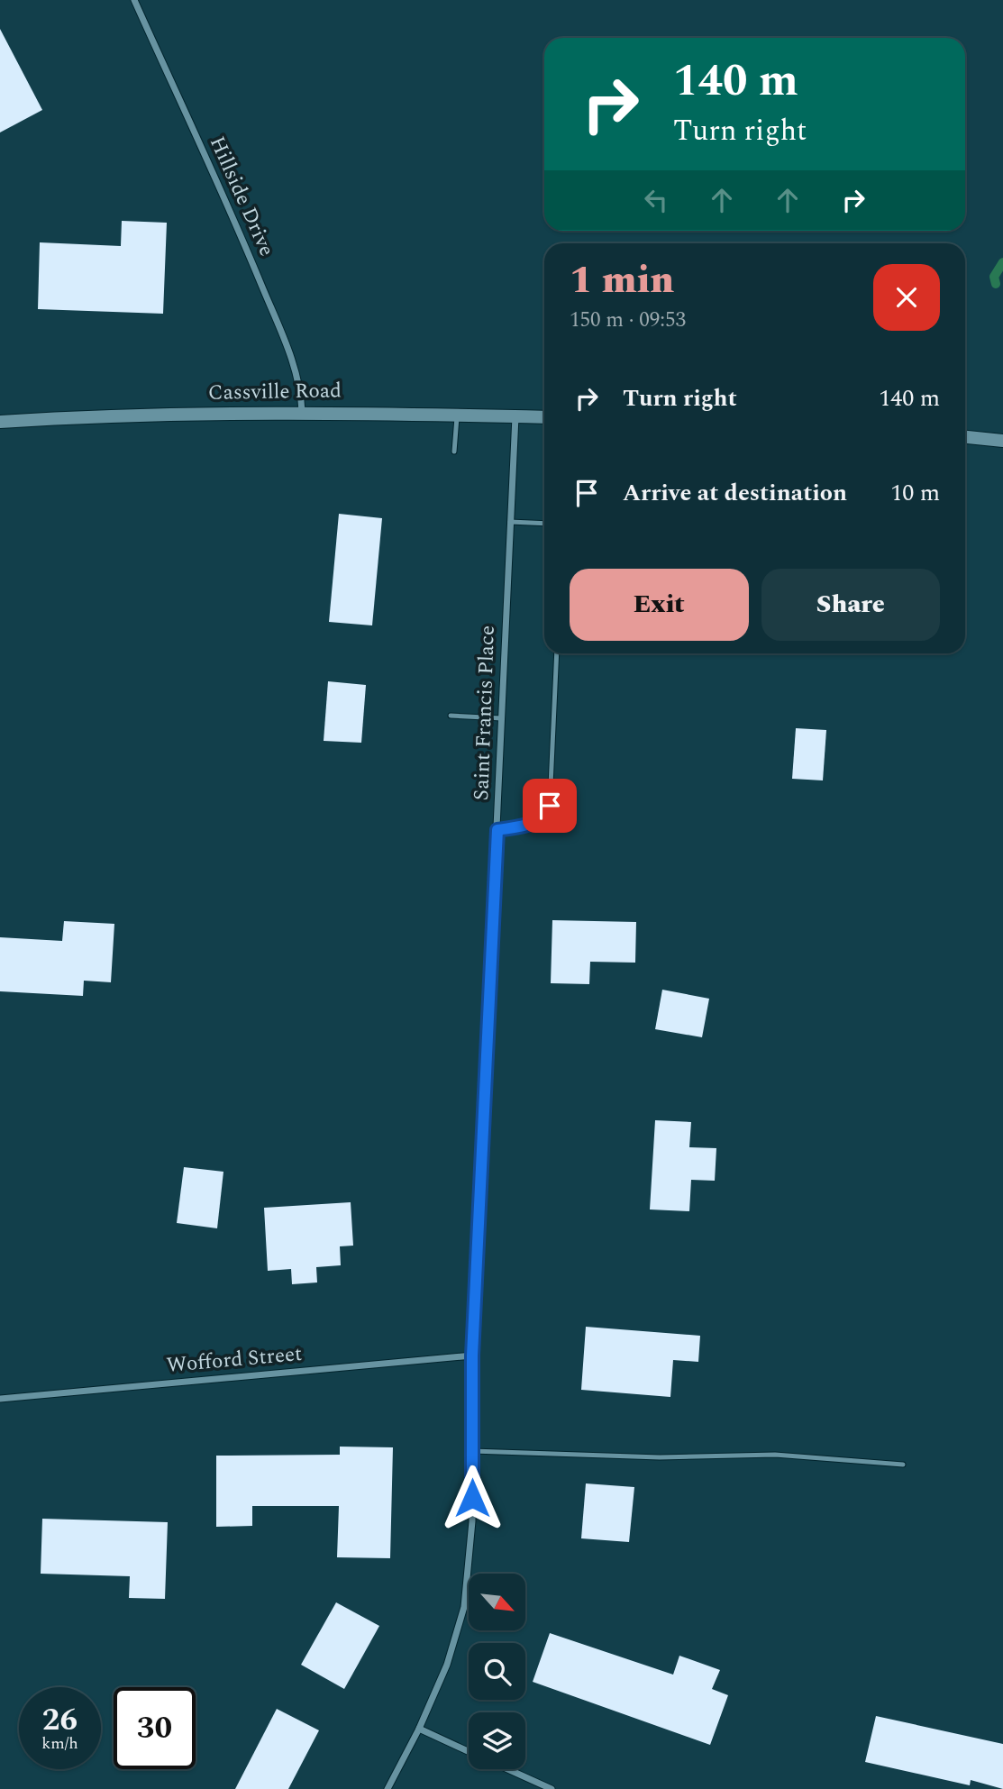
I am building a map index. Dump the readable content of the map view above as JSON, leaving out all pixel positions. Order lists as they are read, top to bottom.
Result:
{
  "streets": {
    "main road": ["Cassville Road"],
    "street": ["Hillside Drive", "Saint Francis Place", "Wofford Street"]
  },
  "crossings": [
    ["Hillside Drive", "Cassville Road"],
    ["Cassville Road", "Saint Francis Place"],
    ["Saint Francis Place", "Wofford Street"]
  ],
  "north": "bottom right",
  "page": {
    "turn": ["140 m", "Turn right"],
    "heading": ["1 min", "150 m · 09:53"],
    "list": [
      {
        "name": "Turn right",
        "value": "140 m"
      },
      {
        "name": "Arrive at destination",
        "value": "10 m"
      }
    ],
    "buttons": ["Exit", "Share"],
    "speed": "26 km/h",
    "limit": "30"
  }
}
